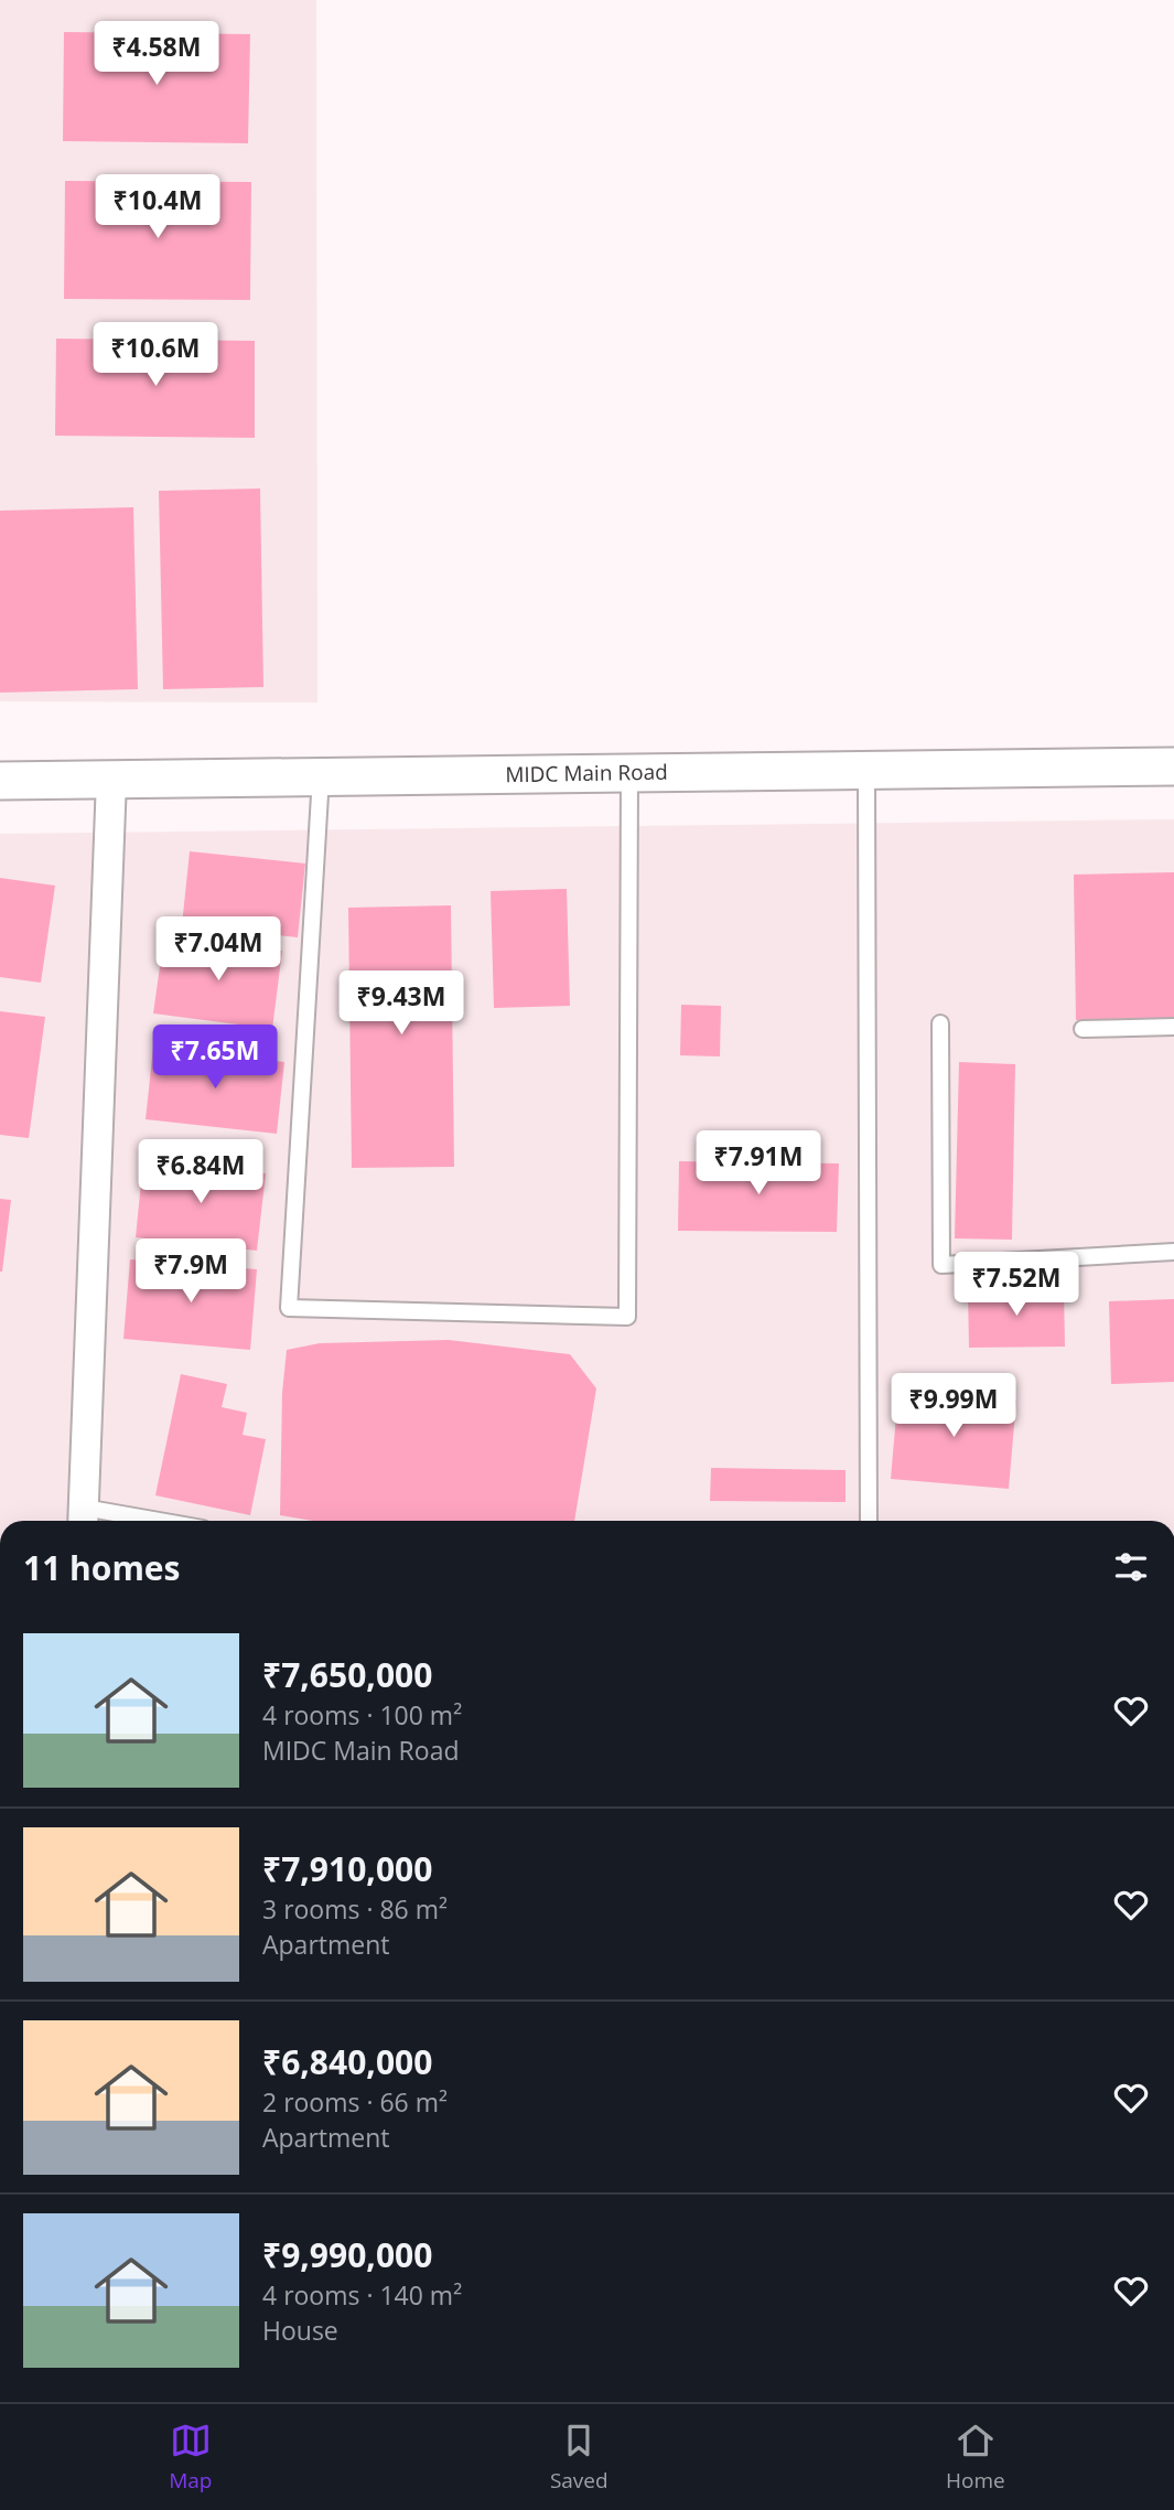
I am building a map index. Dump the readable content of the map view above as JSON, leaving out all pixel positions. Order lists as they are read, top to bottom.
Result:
{
  "streets": {
    "street": ["MIDC Main Road"]
  },
  "page": {
    "price": [
      "₹4.58M",
      "₹10.4M",
      "₹10.6M",
      "₹7.04M",
      "₹9.43M",
      "₹7.65M",
      "₹7.91M",
      "₹6.84M",
      "₹7.9M",
      "₹7.52M",
      "₹9.99M"
    ],
    "heading": "11 homes",
    "list": [
      {
        "name": "₹7,650,000",
        "note": "4 rooms · 100 m² · MIDC Main Road"
      },
      {
        "name": "₹7,910,000",
        "note": "3 rooms · 86 m² · Apartment"
      },
      {
        "name": "₹6,840,000",
        "note": "2 rooms · 66 m² · Apartment"
      },
      {
        "name": "₹9,990,000",
        "note": "4 rooms · 140 m² · House"
      }
    ],
    "tabs": ["Map", "Saved", "Home"]
  }
}
